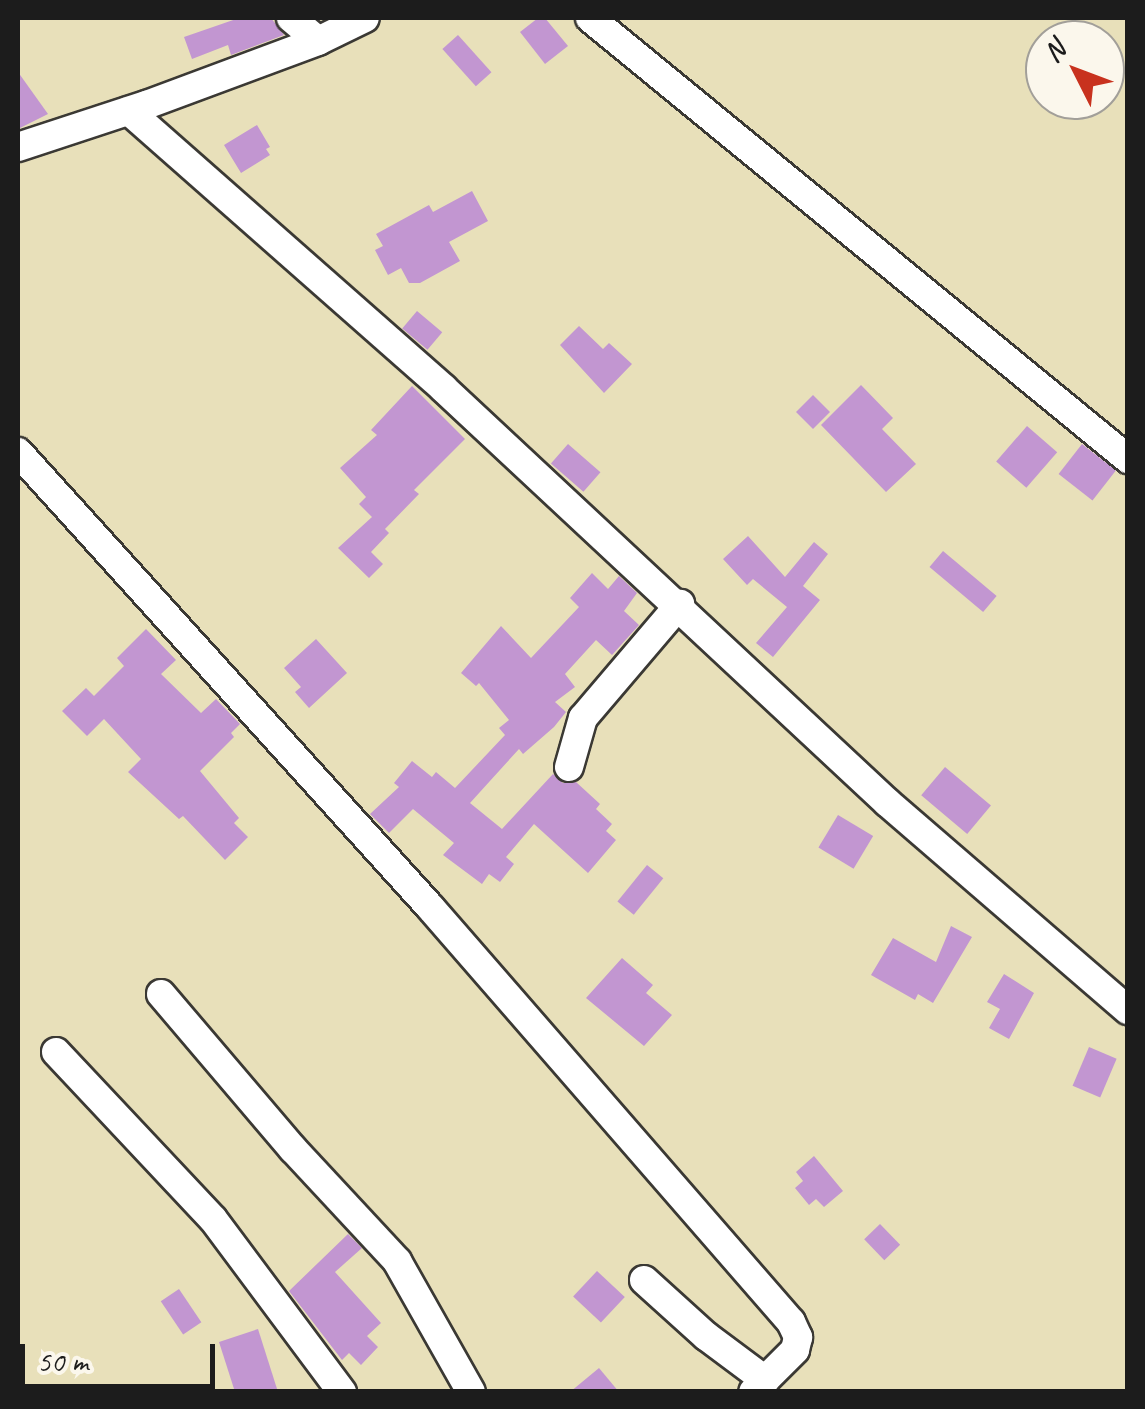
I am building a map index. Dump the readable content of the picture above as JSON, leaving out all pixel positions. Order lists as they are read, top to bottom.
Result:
{
  "scale_bar": "50 m",
  "north": "top left"
}
